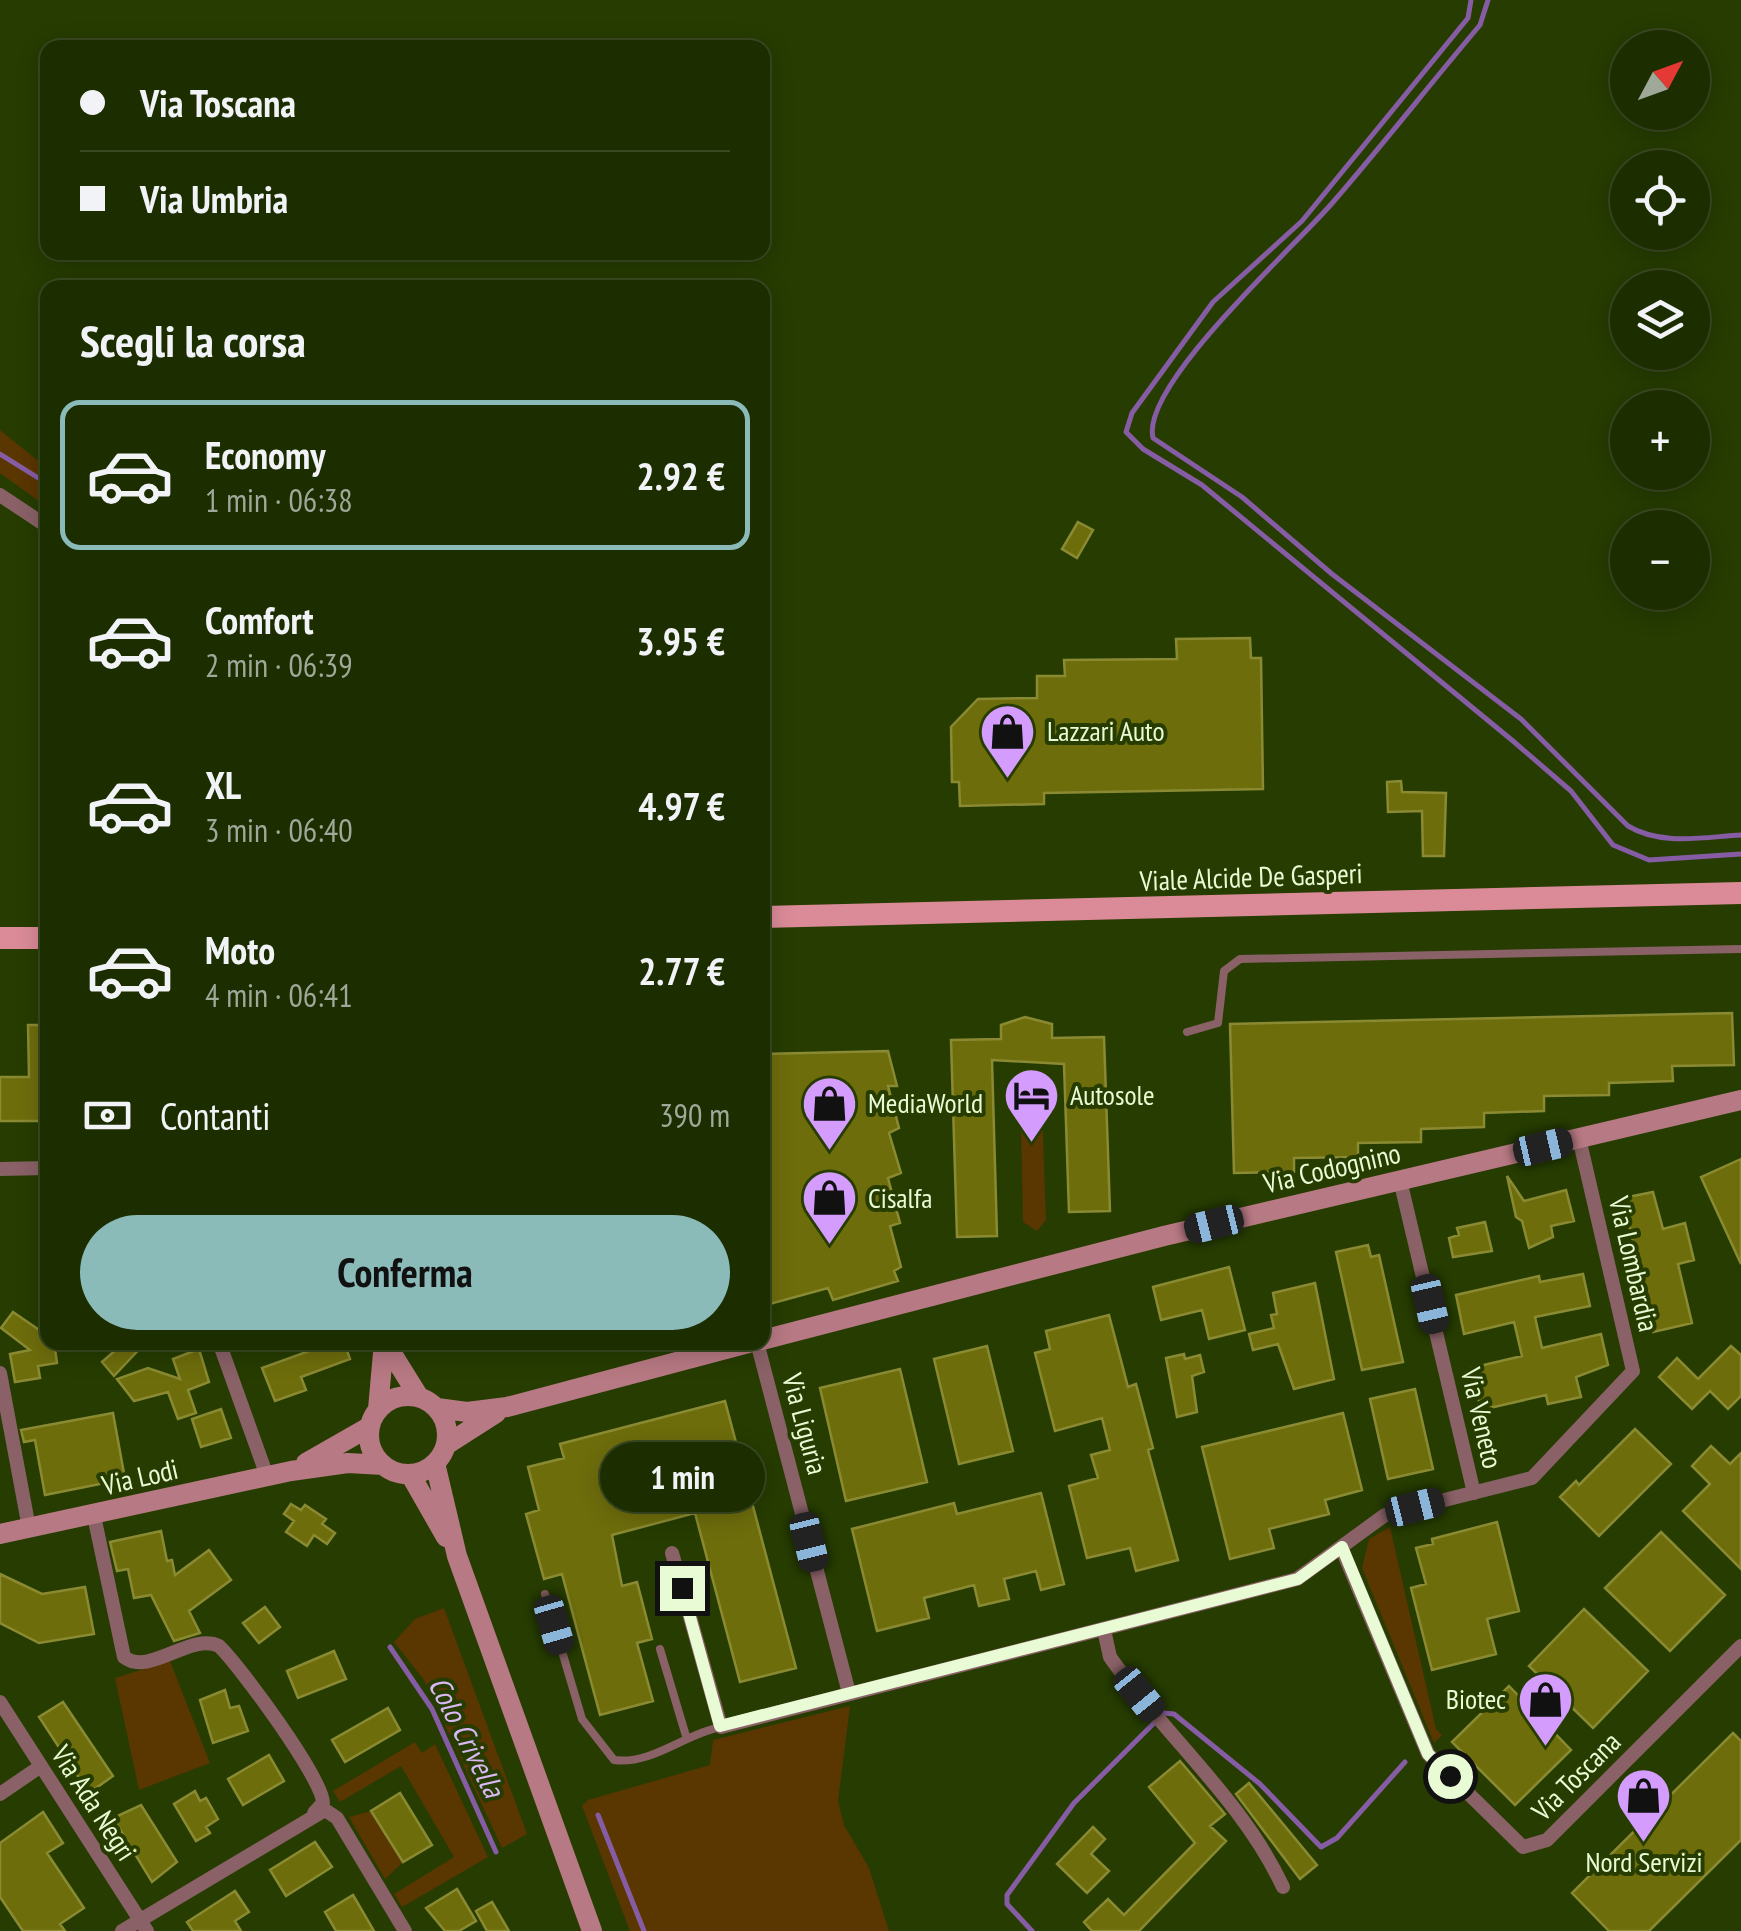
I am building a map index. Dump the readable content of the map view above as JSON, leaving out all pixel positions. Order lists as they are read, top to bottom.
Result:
{
  "streets": {
    "main road": ["Viale Alcide De Gasperi"],
    "street": [
      "Via Codognino",
      "Via Lombardia",
      "Via Veneto",
      "Via Liguria",
      "Via Lodi",
      "Via Toscana",
      "Via Ada Negri"
    ]
  },
  "crossings": [
    ["Via Codognino", "Via Lombardia"],
    ["Via Codognino", "Via Veneto"],
    ["Via Codognino", "Via Lodi"],
    ["Via Lombardia", "Via Veneto"],
    ["Via Lombardia", "Via Liguria"],
    ["Via Lombardia", "Via Toscana"]
  ],
  "water": ["Colo Crivella"],
  "places": {
    "shop": [
      "Lazzari Auto",
      "MediaWorld",
      "Cisalfa",
      "Biotec",
      "Nord Servizi"
    ],
    "hotel": ["Autosole"]
  },
  "north": "top right",
  "page": {
    "map_buttons": ["+", "−"],
    "banner": ["Via Toscana", "Via Umbria"],
    "heading": "Scegli la corsa",
    "list": [
      {
        "name": "Economy",
        "note": "1 min · 06:38",
        "value": "2.92 €"
      },
      {
        "name": "Comfort",
        "note": "2 min · 06:39",
        "value": "3.95 €"
      },
      {
        "name": "XL",
        "note": "3 min · 06:40",
        "value": "4.97 €"
      },
      {
        "name": "Moto",
        "note": "4 min · 06:41",
        "value": "2.77 €"
      }
    ],
    "pay": ["Contanti", "390 m"],
    "buttons": "Conferma",
    "bubble": "1 min"
  }
}
